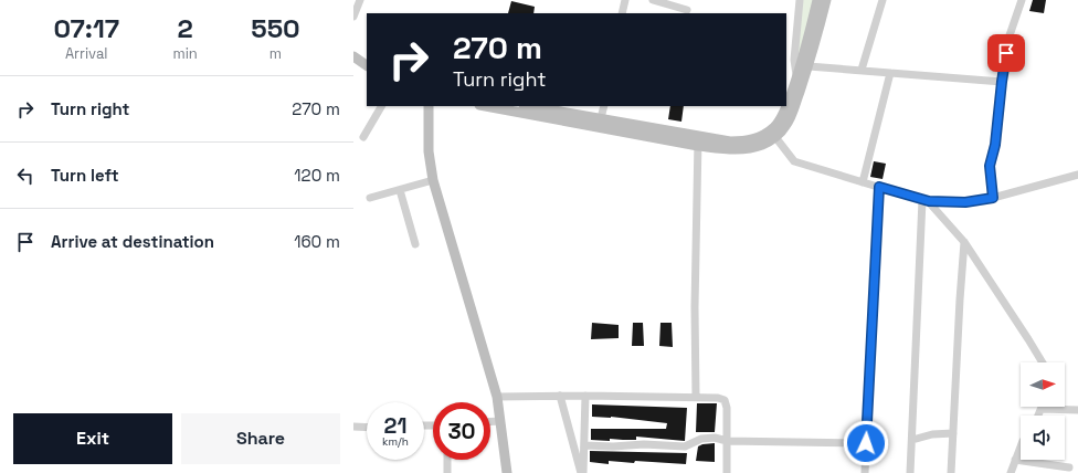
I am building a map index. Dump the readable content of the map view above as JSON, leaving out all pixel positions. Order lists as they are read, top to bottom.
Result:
{
  "north": "right",
  "page": {
    "eta": [
      "07:17",
      "Arrival",
      "2",
      "min",
      "550",
      "m"
    ],
    "turn": ["270 m", "Turn right"],
    "list": [
      {
        "name": "Turn right",
        "value": "270 m"
      },
      {
        "name": "Turn left",
        "value": "120 m"
      },
      {
        "name": "Arrive at destination",
        "value": "160 m"
      }
    ],
    "speed": "21 km/h",
    "limit": "30",
    "buttons": ["Exit", "Share"]
  }
}
